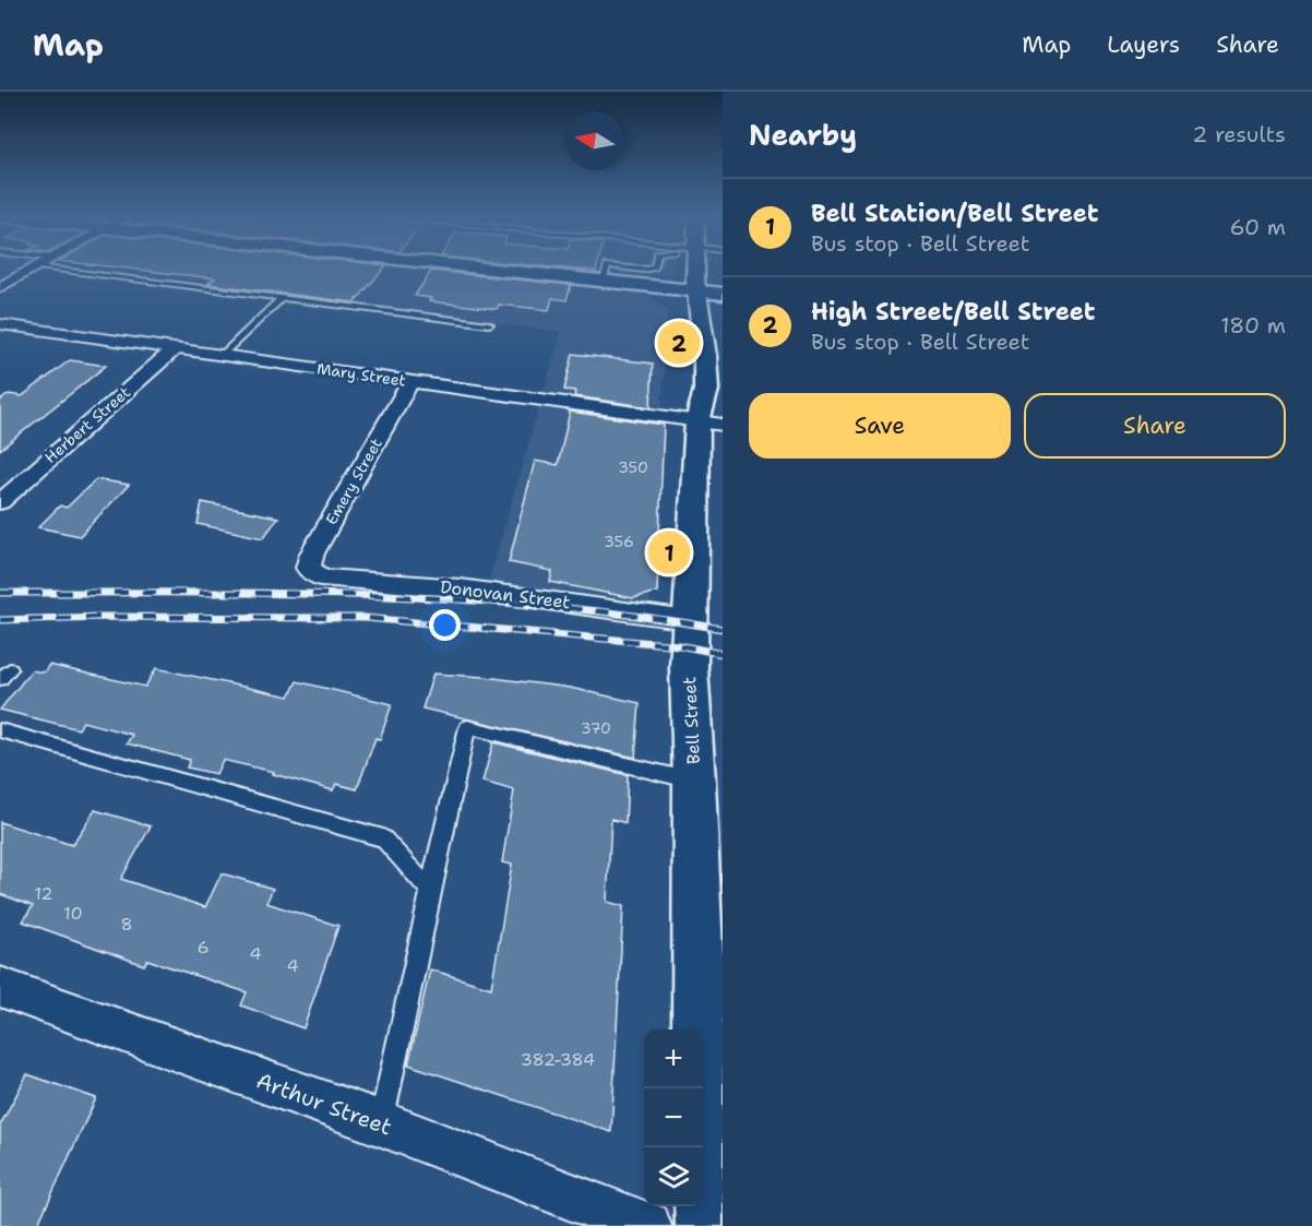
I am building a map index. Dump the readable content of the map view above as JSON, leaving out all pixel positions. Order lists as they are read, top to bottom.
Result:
{
  "streets": {
    "main road": ["Bell Street"],
    "street": [
      "Mary Street",
      "Herbert Street",
      "Emery Street",
      "Donovan Street",
      "Arthur Street"
    ]
  },
  "crossings": [
    ["Mary Street", "Herbert Street"],
    ["Mary Street", "Emery Street"],
    ["Mary Street", "Bell Street"],
    ["Emery Street", "Donovan Street"],
    ["Donovan Street", "Bell Street"]
  ],
  "house_numbers": [
    "350",
    "356",
    "370",
    "12",
    "10",
    "8",
    "6",
    "4",
    "4",
    "382-384"
  ],
  "north": "left",
  "page": {
    "header": "Map",
    "nav": ["Map", "Layers", "Share"],
    "heading": ["Nearby", "2 results"],
    "list": [
      {
        "mark": "1",
        "name": "Bell Station/Bell Street",
        "note": "Bus stop · Bell Street",
        "value": "60 m"
      },
      {
        "mark": "2",
        "name": "High Street/Bell Street",
        "note": "Bus stop · Bell Street",
        "value": "180 m"
      }
    ],
    "pins": ["2", "1"],
    "buttons": ["Save", "Share"],
    "map_buttons": ["+", "−"]
  }
}
